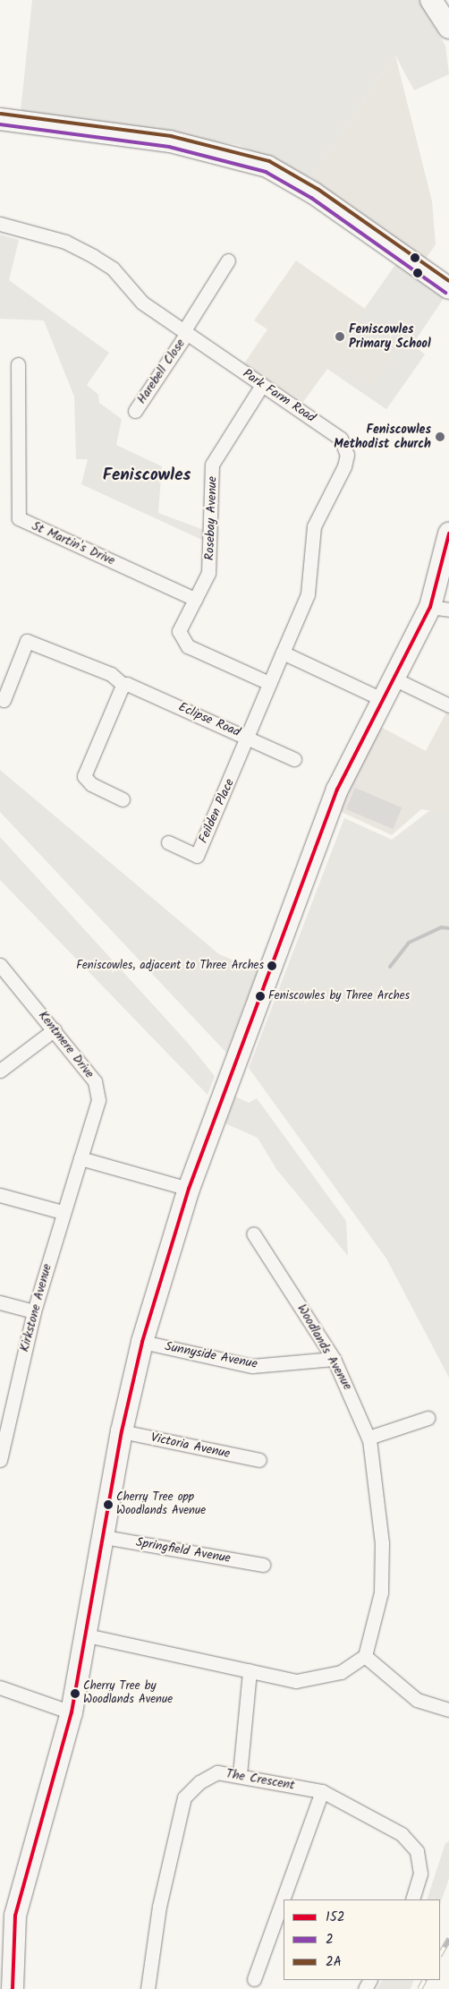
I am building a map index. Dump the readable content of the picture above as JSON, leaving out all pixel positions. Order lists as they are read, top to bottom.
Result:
{
  "streets": {
    "street": [
      "Harebell Close",
      "Park Farm Road",
      "Rosebay Avenue",
      "St Martin's Drive",
      "Eclipse Road",
      "Feilden Place",
      "Kentmere Drive",
      "Kirkstone Avenue",
      "Woodlands Avenue",
      "Sunnyside Avenue",
      "Victoria Avenue",
      "Springfield Avenue",
      "The Crescent"
    ]
  },
  "crossings": [
    ["Harebell Close", "Park Farm Road"],
    ["Park Farm Road", "Rosebay Avenue"],
    ["Park Farm Road", "Eclipse Road"],
    ["Park Farm Road", "Feilden Place"],
    ["Rosebay Avenue", "St Martin's Drive"],
    ["Eclipse Road", "Feilden Place"],
    ["Kentmere Drive", "Kirkstone Avenue"],
    ["Woodlands Avenue", "Sunnyside Avenue"]
  ],
  "districts": ["Feniscowles"],
  "places": [
    "Feniscowles Primary School",
    "Feniscowles Methodist church",
    "Feniscowles, adjacent to Three Arches",
    "Feniscowles by Three Arches",
    "Cherry Tree opp Woodlands Avenue",
    "Cherry Tree by Woodlands Avenue"
  ],
  "lines": ["transit line 2A", "transit line 2", "transit line 152"],
  "legend": ["152", "2", "2A"]
}
